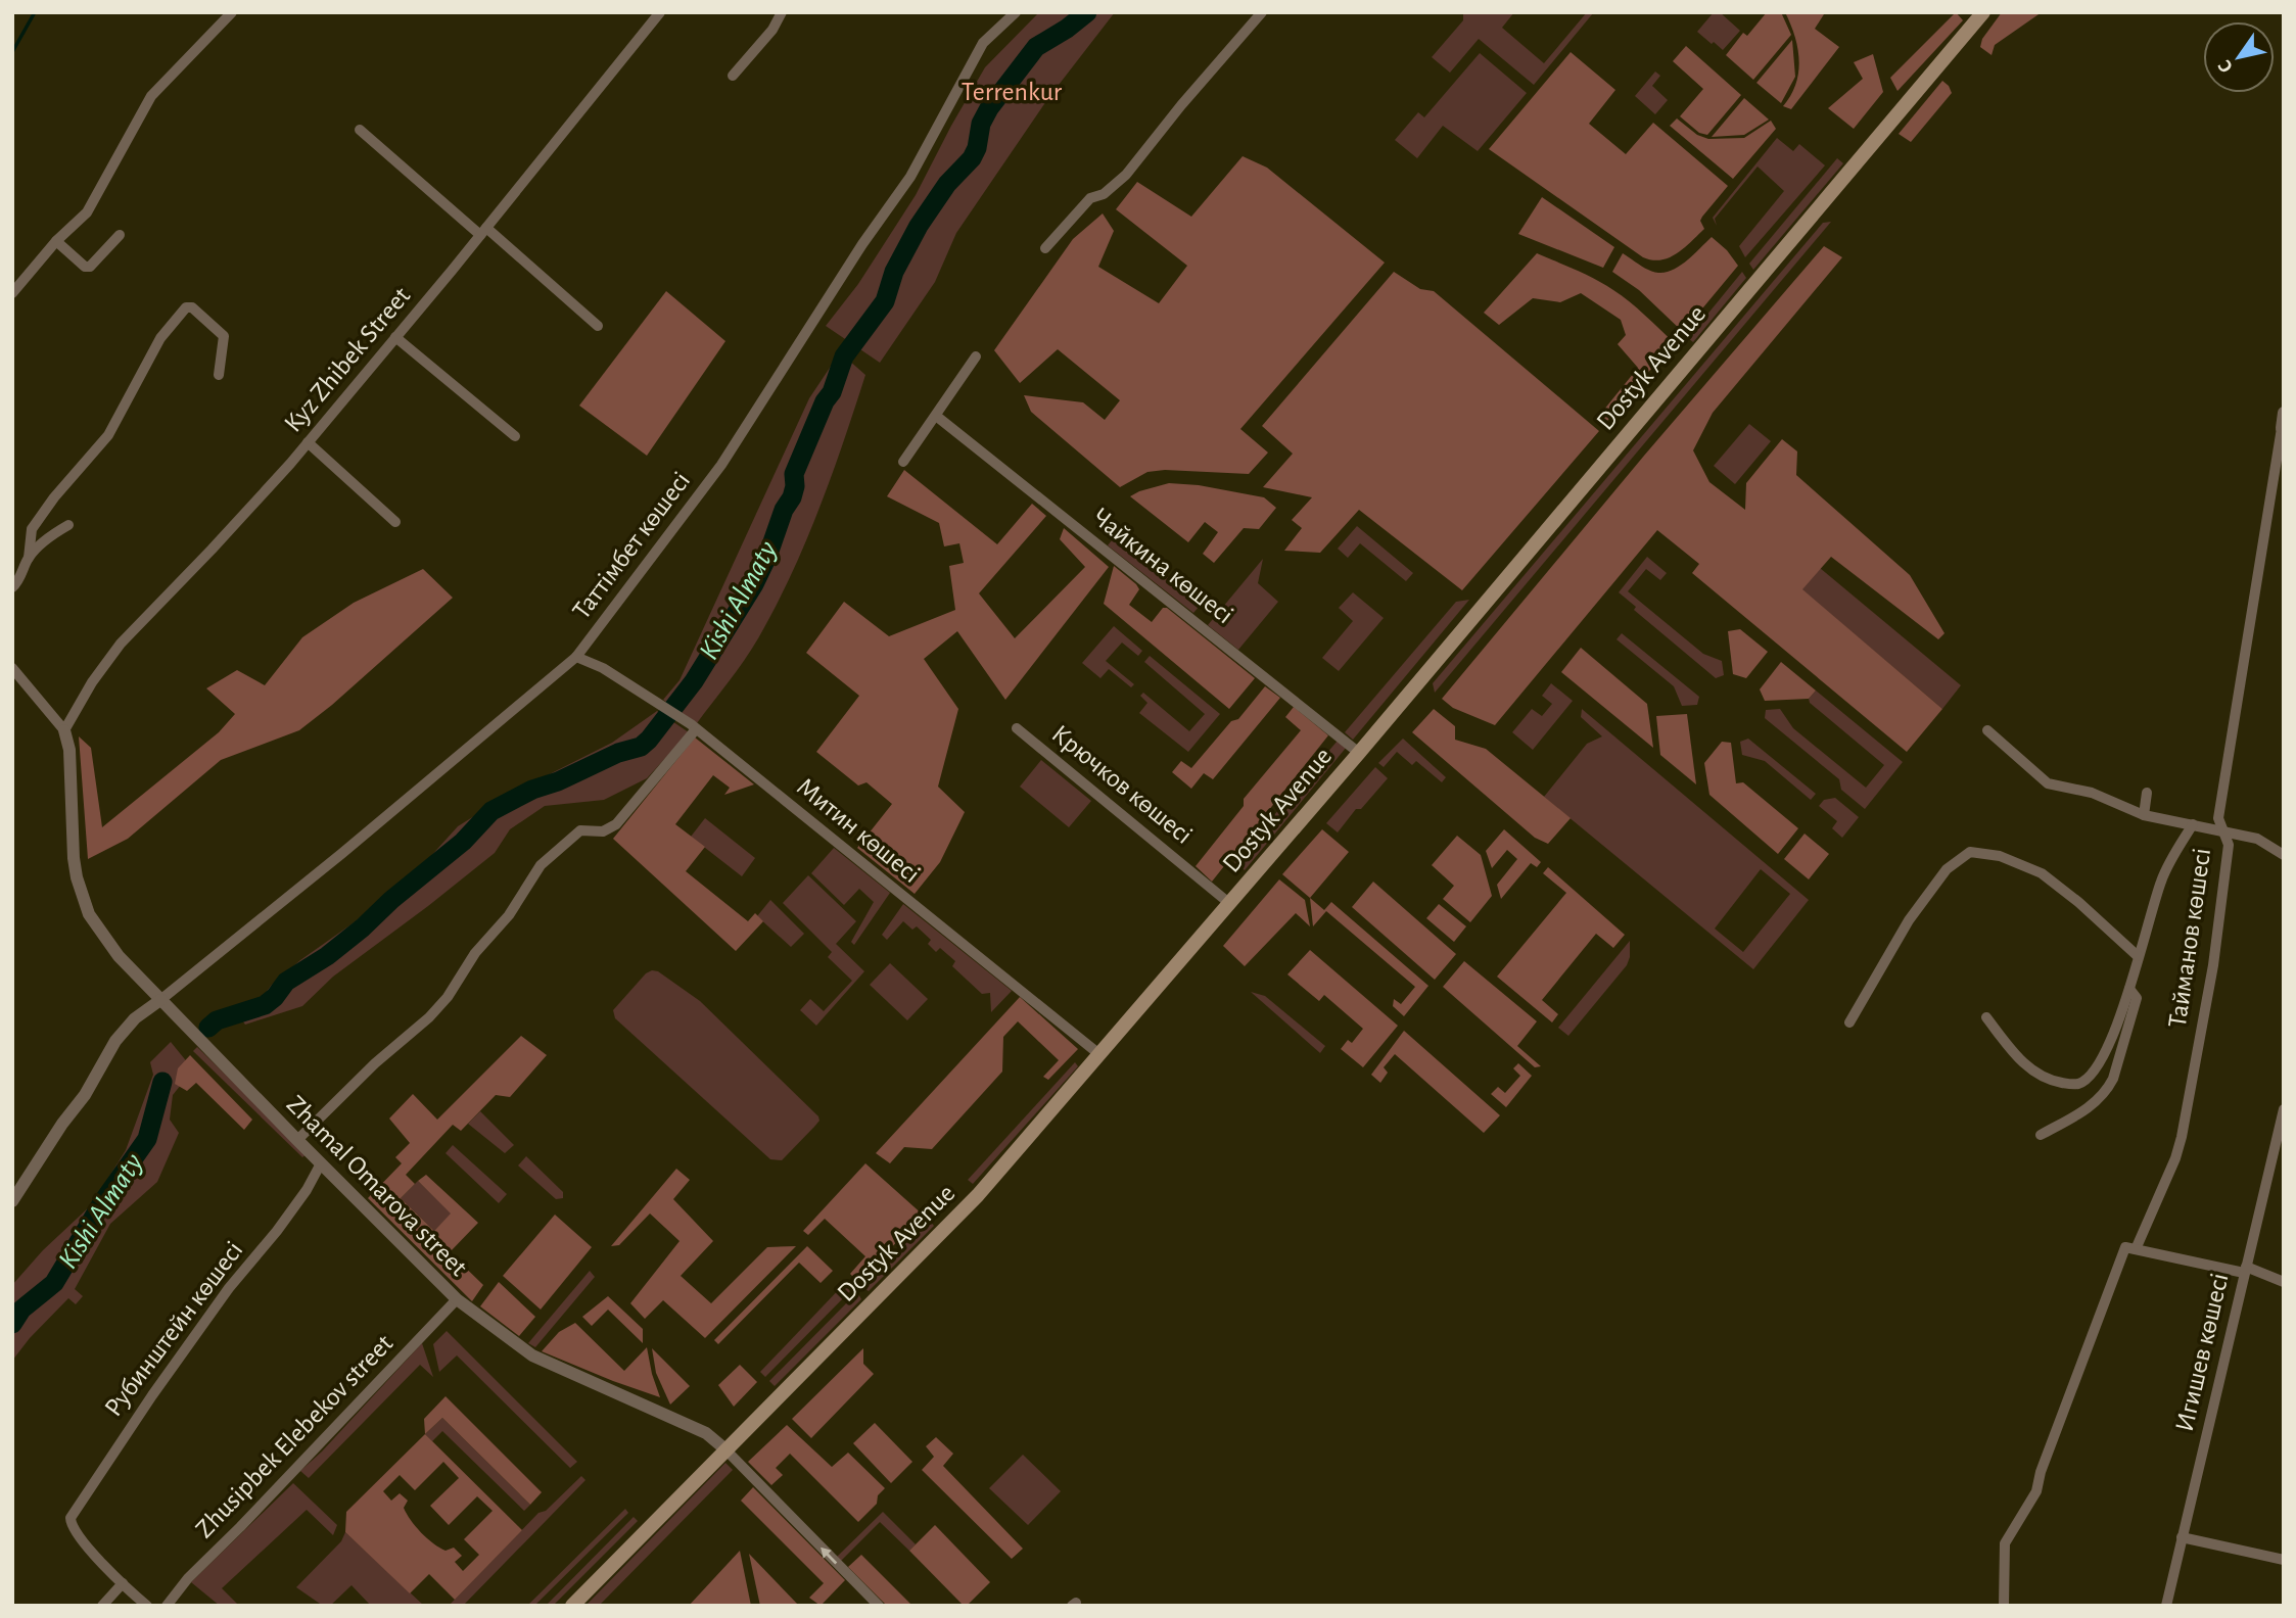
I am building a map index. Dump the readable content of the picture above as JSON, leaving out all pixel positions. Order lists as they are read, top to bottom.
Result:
{
  "streets": {
    "main road": ["Dostyk Avenue"],
    "street": [
      "Kyz Zhibek Street",
      "Таттімбет көшесі",
      "Чайкина көшесі",
      "Крючков көшесі",
      "Митин көшесі",
      "Тайманов көшесі",
      "Zhamal Omarova street",
      "Рубинштейн көшесі",
      "Игишев көшесі",
      "Zhusipbek Elebekov street"
    ]
  },
  "crossings": [
    ["Kyz Zhibek Street", "Zhamal Omarova street"],
    ["Dostyk Avenue", "Чайкина көшесі"],
    ["Dostyk Avenue", "Крючков көшесі"],
    ["Dostyk Avenue", "Митин көшесі"],
    ["Dostyk Avenue", "Zhamal Omarova street"],
    ["Таттімбет көшесі", "Митин көшесі"],
    ["Таттімбет көшесі", "Zhamal Omarova street"],
    ["Zhamal Omarova street", "Рубинштейн көшесі"],
    ["Zhamal Omarova street", "Zhusipbek Elebekov street"]
  ],
  "water": ["Kіshі Almaty"],
  "parks": ["Terrenkur"],
  "north": "bottom left"
}
